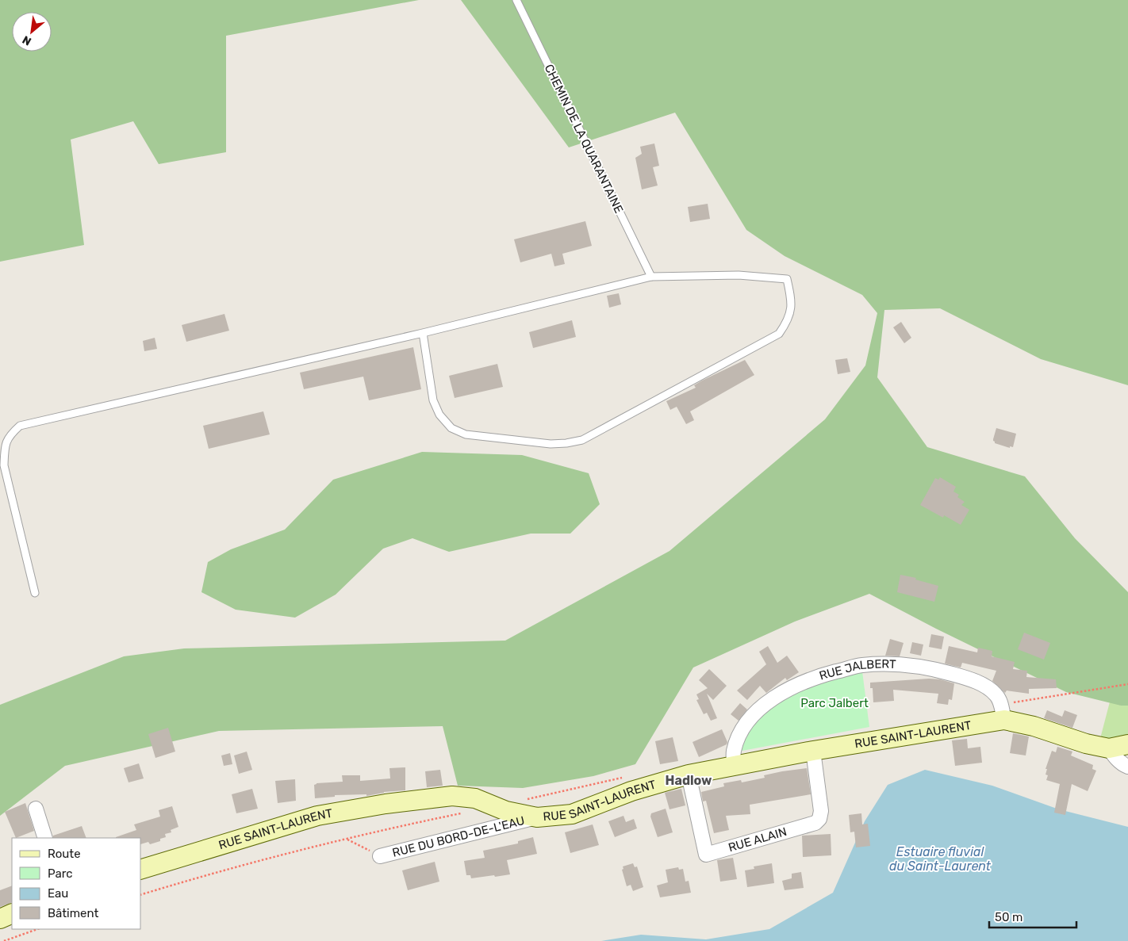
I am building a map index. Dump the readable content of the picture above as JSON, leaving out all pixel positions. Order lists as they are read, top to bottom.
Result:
{
  "streets": {
    "street": [
      "RUE JALBERT",
      "RUE SAINT-LAURENT",
      "RUE DU BORD-DE-L'EAU",
      "RUE ALAIN"
    ],
    "lane": ["CHEMIN DE LA QUARANTAINE"]
  },
  "crossings": [
    ["RUE JALBERT", "RUE SAINT-LAURENT"],
    ["RUE SAINT-LAURENT", "RUE DU BORD-DE-L'EAU"],
    ["RUE SAINT-LAURENT", "RUE ALAIN"]
  ],
  "districts": ["Hadlow"],
  "water": ["Estuaire fluvial du Saint-Laurent"],
  "parks": ["Parc Jalbert"],
  "legend": [
    "Route",
    "Parc",
    "Eau",
    "Bâtiment"
  ],
  "scale_bar": "50 m",
  "north": "bottom left"
}
